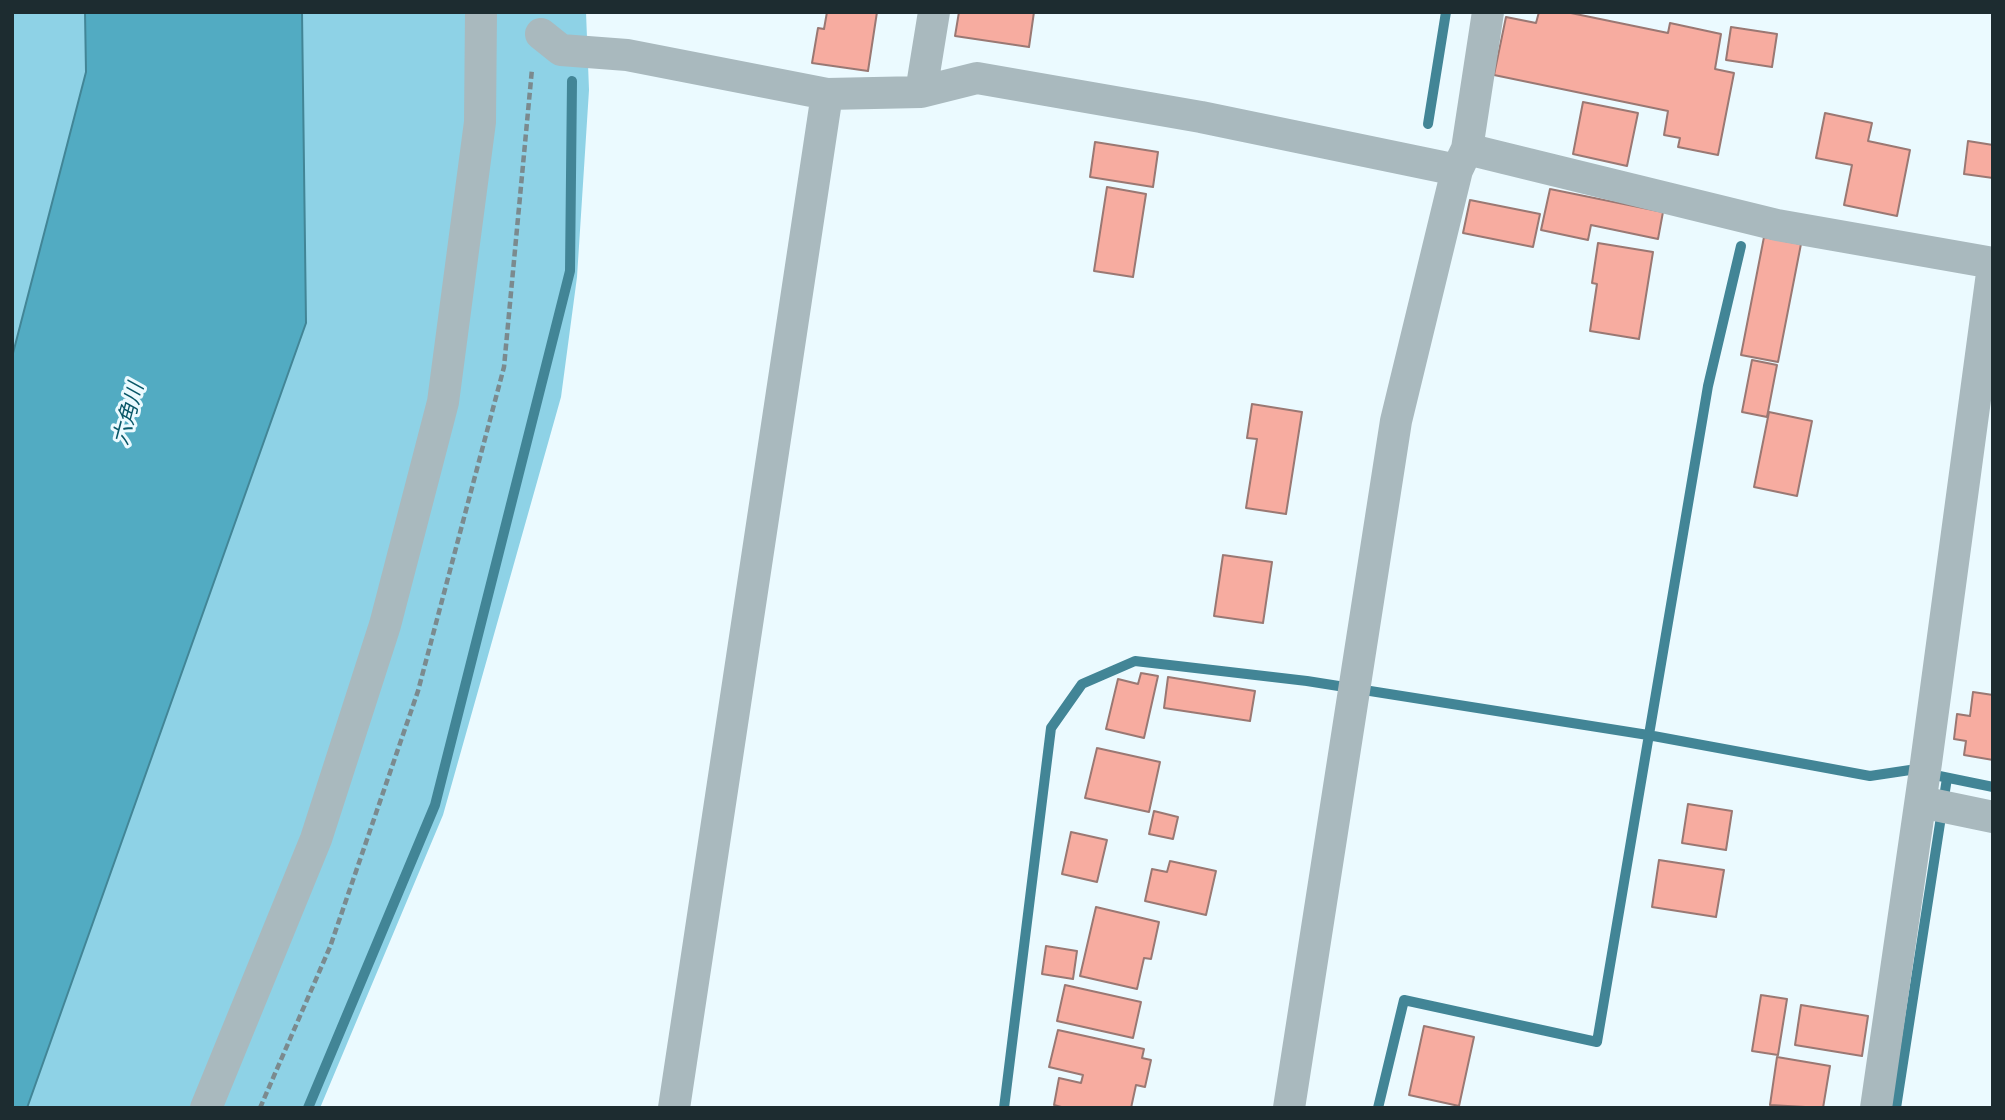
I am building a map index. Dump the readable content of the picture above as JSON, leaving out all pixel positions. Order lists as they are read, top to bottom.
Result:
{
  "water": ["六角川"]
}
